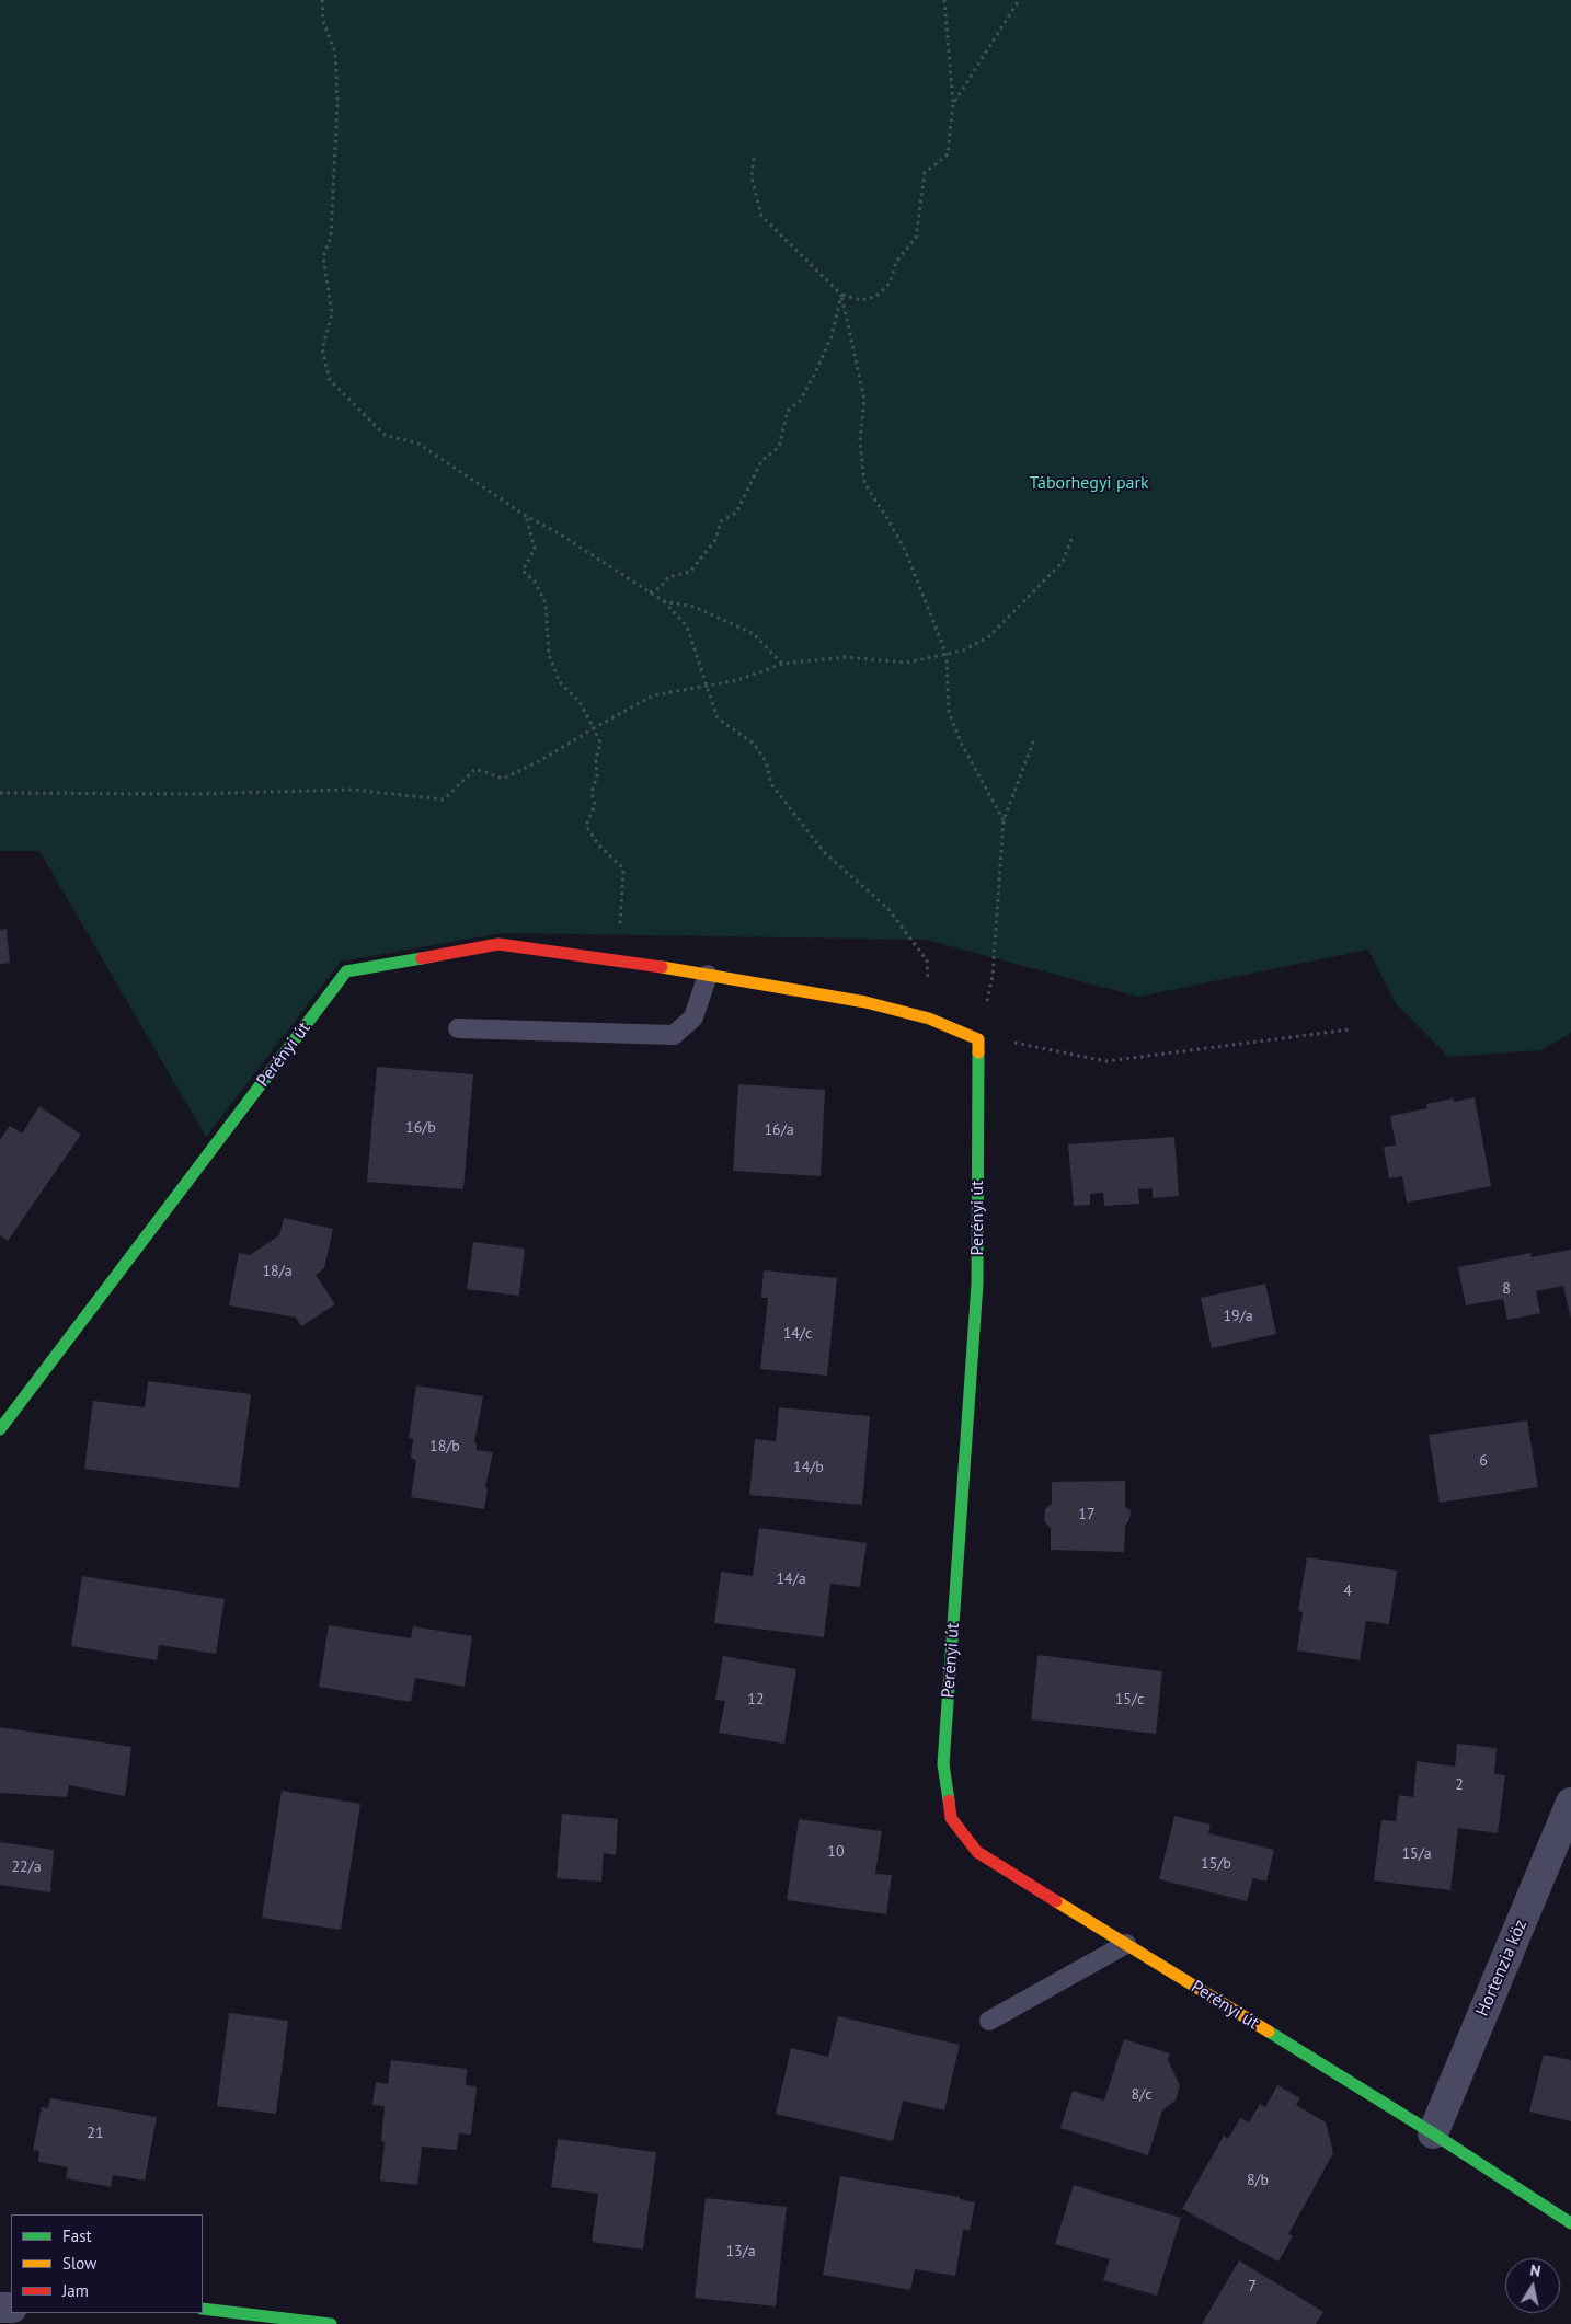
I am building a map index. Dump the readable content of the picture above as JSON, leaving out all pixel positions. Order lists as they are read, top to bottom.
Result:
{
  "streets": {
    "street": ["Perényi út", "Hortenzia köz"]
  },
  "crossings": [
    ["Perényi út", "Hortenzia köz"]
  ],
  "parks": ["Táborhegyi park"],
  "house_numbers": [
    "16/b",
    "16/a",
    "18/a",
    "8",
    "19/a",
    "14/c",
    "18/b",
    "6",
    "14/b",
    "17",
    "14/a",
    "4",
    "12",
    "15/c",
    "2",
    "10",
    "15/a",
    "15/b",
    "22/a",
    "8/c",
    "21",
    "8/b",
    "13/a",
    "7"
  ],
  "legend": ["Fast", "Slow", "Jam"],
  "north": "top"
}
